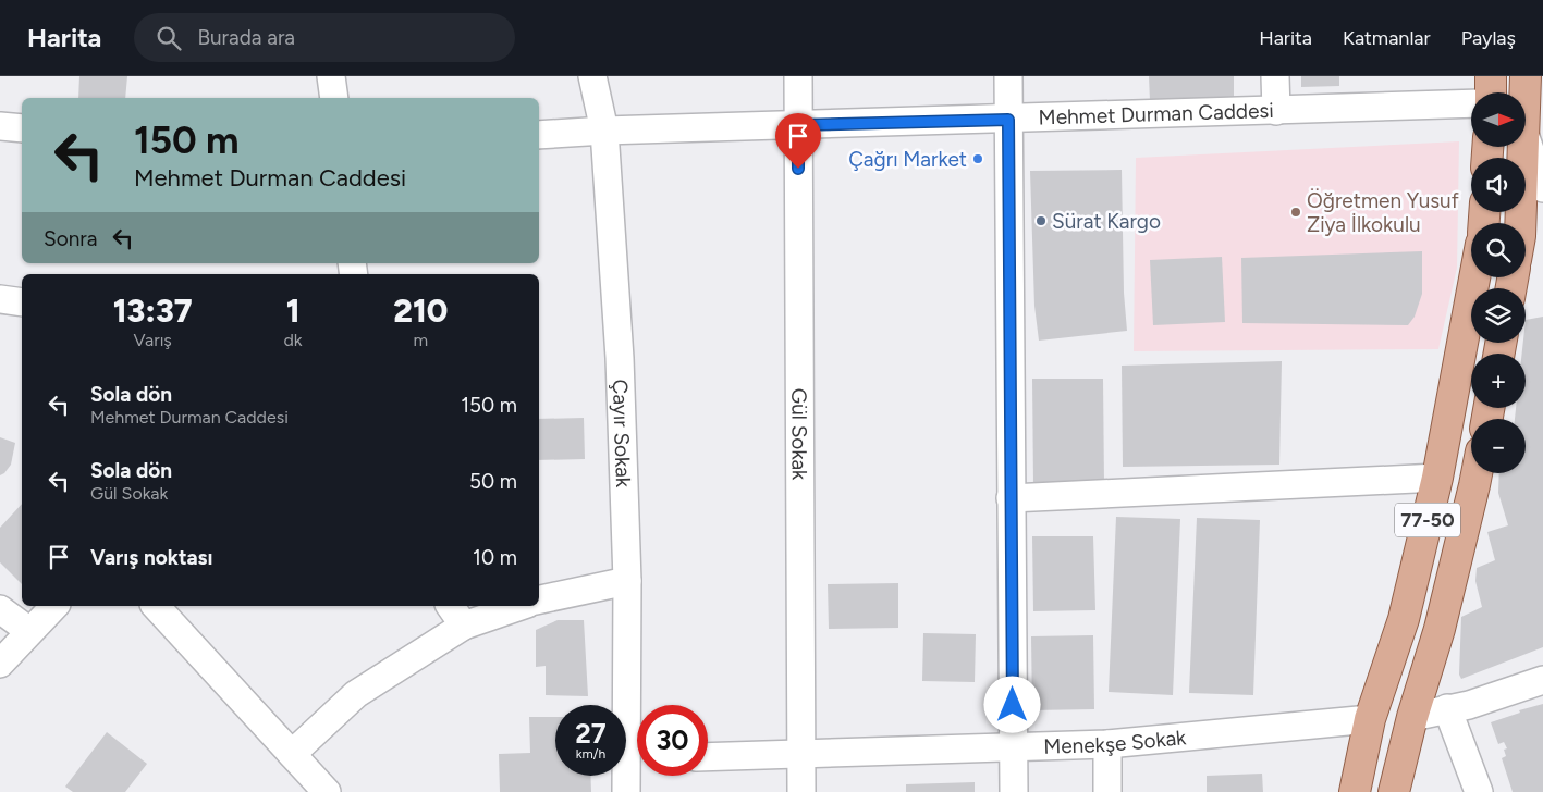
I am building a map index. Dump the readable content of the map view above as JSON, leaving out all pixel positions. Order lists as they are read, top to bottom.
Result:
{
  "streets": {
    "main road": ["77-50"],
    "street": [
      "Mehmet Durman Caddesi",
      "Çayır Sokak",
      "Gül Sokak",
      "Menekşe Sokak"
    ]
  },
  "crossings": [
    ["Mehmet Durman Caddesi", "Çayır Sokak"],
    ["Mehmet Durman Caddesi", "Gül Sokak"],
    ["Gül Sokak", "Menekşe Sokak"],
    ["77-50", "Menekşe Sokak"]
  ],
  "places": ["Çağrı Market", "Öğretmen Yusuf Ziya İlkokulu", "Sürat Kargo"],
  "north": "right",
  "page": {
    "header": "Harita",
    "search": "Burada ara",
    "nav": ["Harita", "Katmanlar", "Paylaş"],
    "map_buttons": ["+", "−"],
    "turn": ["150 m", "Mehmet Durman Caddesi"],
    "then": "Sonra",
    "eta": [
      "13:37",
      "Varış",
      "1",
      "dk",
      "210",
      "m"
    ],
    "list": [
      {
        "name": "Sola dön",
        "note": "Mehmet Durman Caddesi",
        "value": "150 m"
      },
      {
        "name": "Sola dön",
        "note": "Gül Sokak",
        "value": "50 m"
      },
      {
        "name": "Varış noktası",
        "value": "10 m"
      }
    ],
    "speed": "27 km/h",
    "limit": "30"
  }
}
